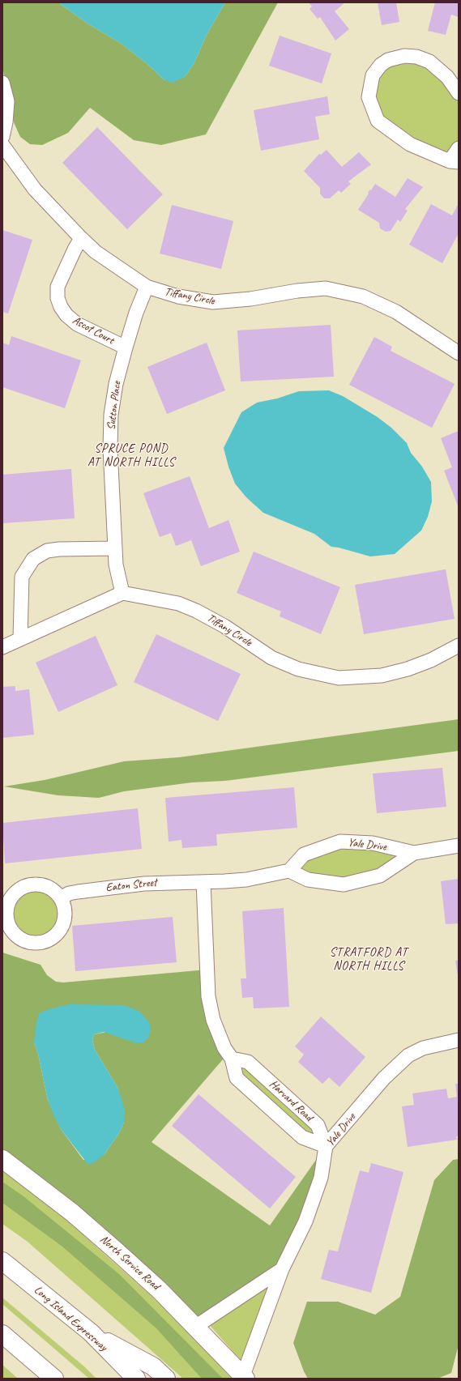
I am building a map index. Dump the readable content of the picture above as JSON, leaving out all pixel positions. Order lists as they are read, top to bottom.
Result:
{
  "streets": {
    "main road": ["North Service Road", "Long Island Expressway"],
    "street": [
      "Tiffany Circle",
      "Ascot Court",
      "Sutton Place",
      "Yale Drive",
      "Eaton Street",
      "Harvard Road"
    ]
  },
  "crossings": [
    ["Tiffany Circle", "Ascot Court"],
    ["Tiffany Circle", "Sutton Place"],
    ["Ascot Court", "Sutton Place"],
    ["Yale Drive", "Harvard Road"],
    ["Yale Drive", "North Service Road"],
    ["Eaton Street", "Harvard Road"]
  ],
  "districts": ["SPRUCE POND AT NORTH HILLS", "STRATFORD AT NORTH HILLS"]
}
